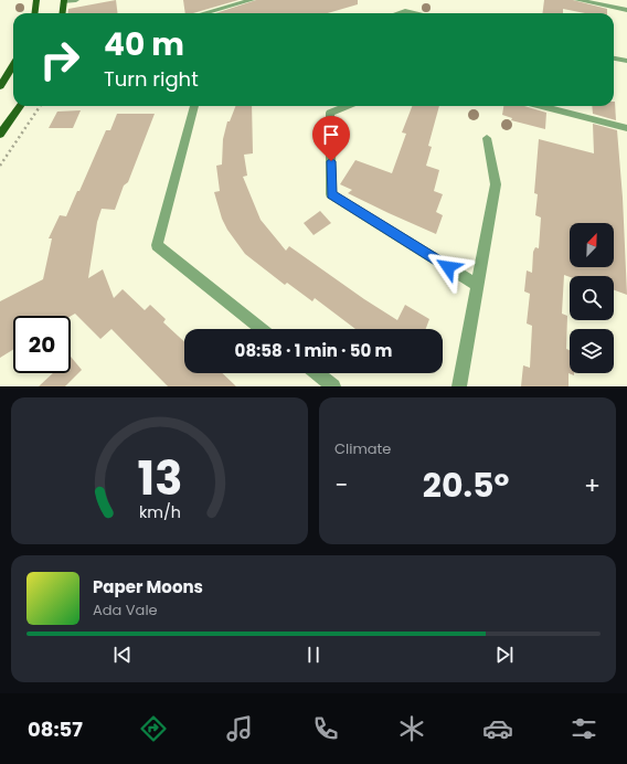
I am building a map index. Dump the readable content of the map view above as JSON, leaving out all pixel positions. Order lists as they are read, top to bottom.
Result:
{
  "north": "top right",
  "page": {
    "turn": ["40 m", "Turn right"],
    "limit": "20",
    "trip": "08:58 · 1 min · 50 m",
    "tile": "Climate",
    "heat": ["−", "20.5°", "+"],
    "song": ["Paper Moons", "Ada Vale"],
    "tabs": "08:57",
    "gauge": ["13", "km/h"]
  }
}
